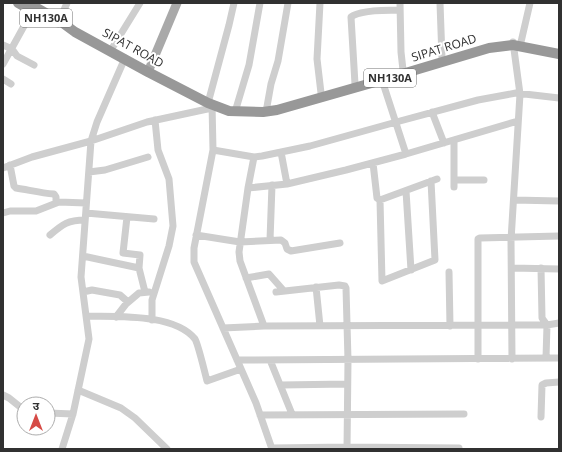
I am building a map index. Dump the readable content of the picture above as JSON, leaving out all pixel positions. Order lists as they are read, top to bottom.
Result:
{
  "streets": {
    "highway": ["NH130A", "SIPAT ROAD"]
  },
  "north": "top"
}
